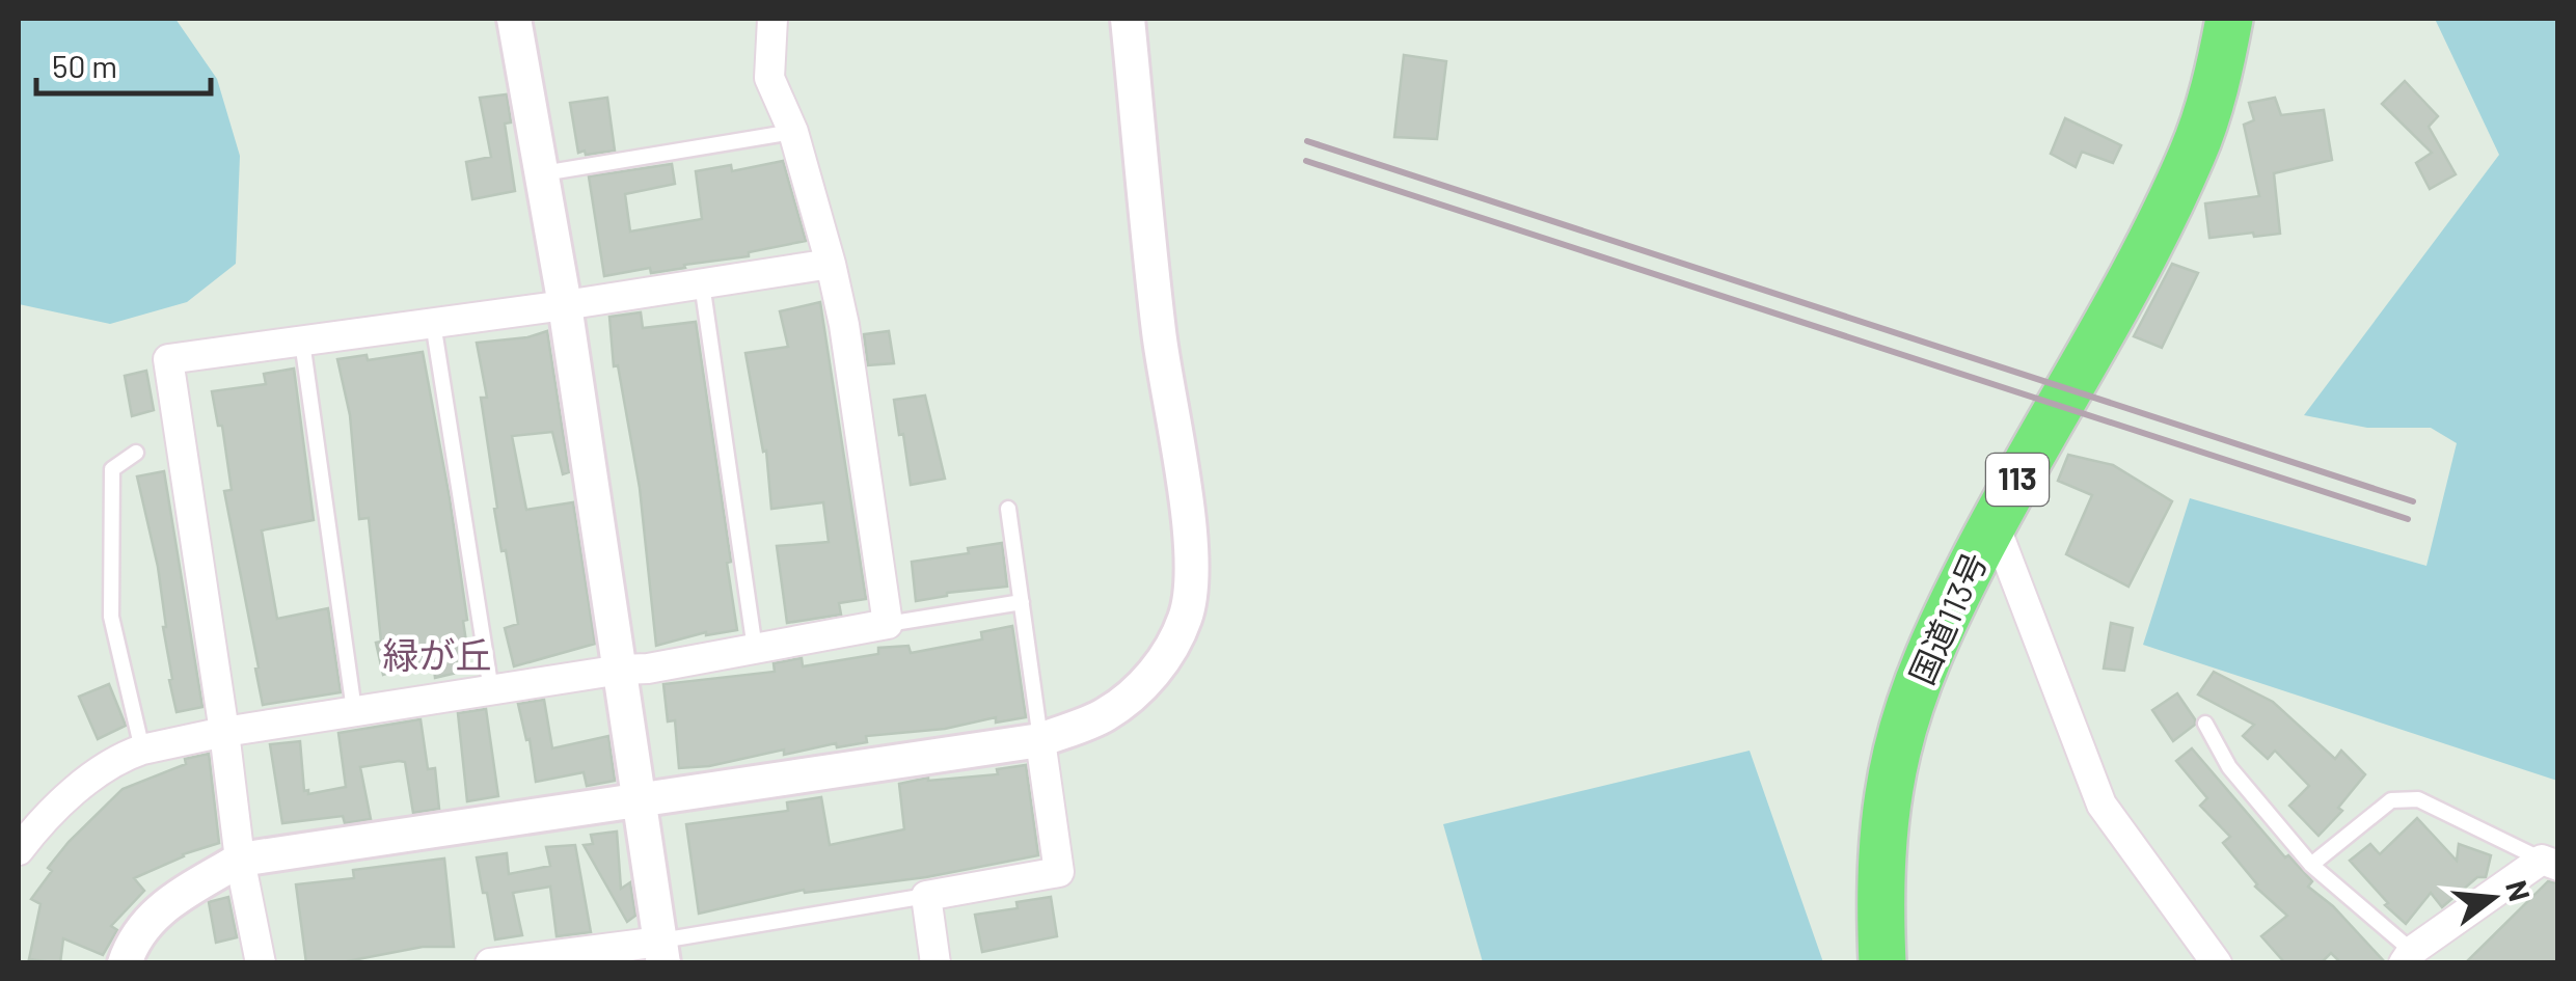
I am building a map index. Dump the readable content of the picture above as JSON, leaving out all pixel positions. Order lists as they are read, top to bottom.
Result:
{
  "streets": {
    "highway": ["113", "国道113号"]
  },
  "districts": ["緑が丘"],
  "scale_bar": "50 m",
  "north": "right"
}
